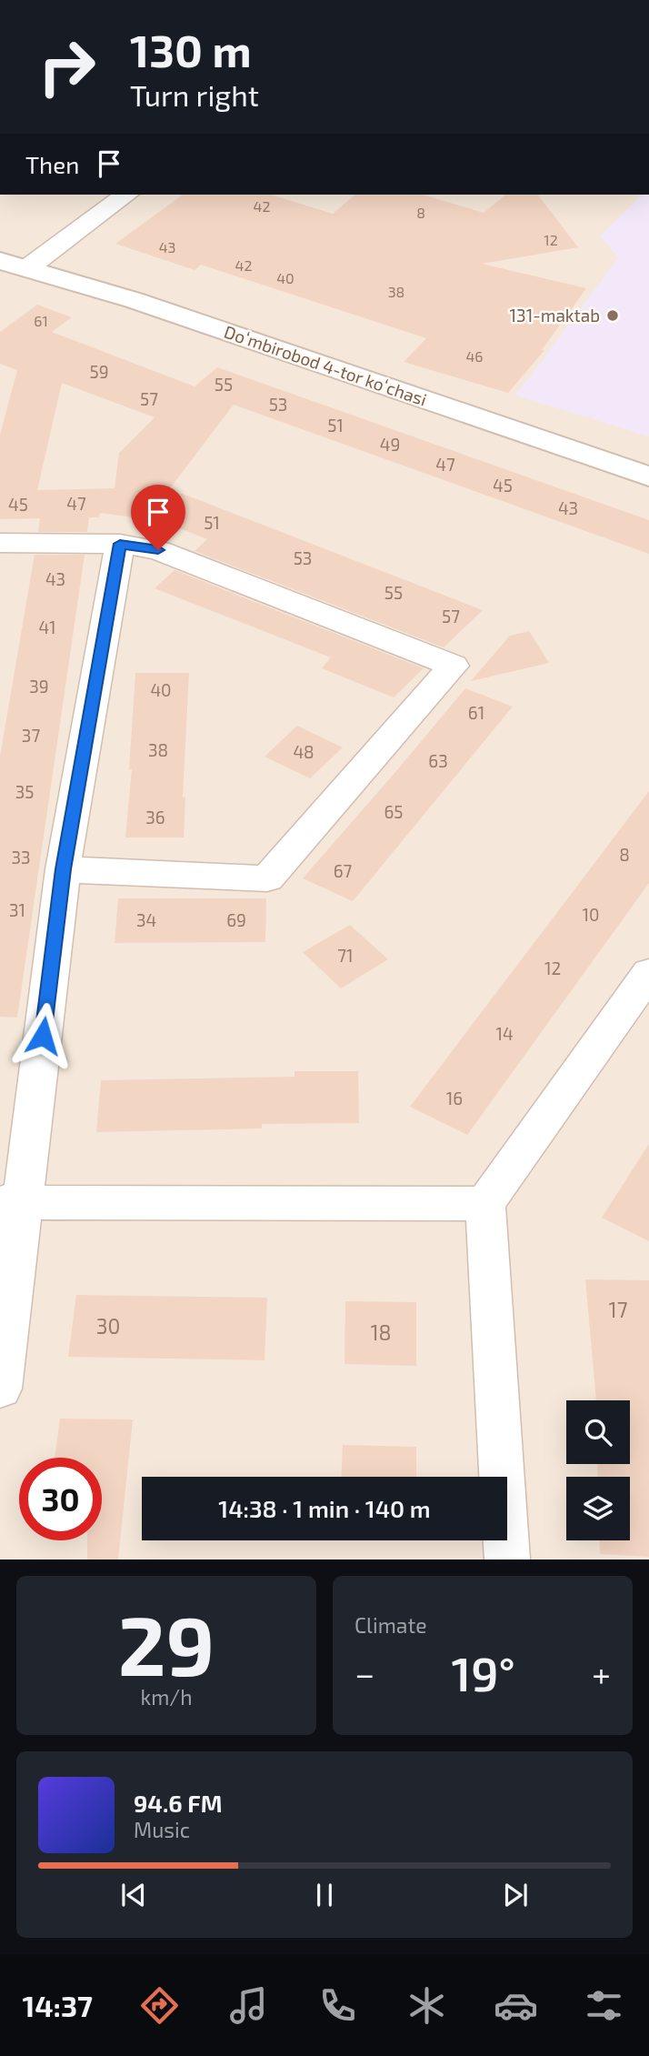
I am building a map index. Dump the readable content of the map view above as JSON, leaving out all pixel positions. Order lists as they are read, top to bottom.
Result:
{
  "streets": {
    "street": ["Doʻmbirobod 4-tor koʻchasi"]
  },
  "places": ["131-maktab"],
  "house_numbers": [
    "42",
    "8",
    "12",
    "43",
    "42",
    "40",
    "38",
    "61",
    "46",
    "59",
    "55",
    "57",
    "53",
    "51",
    "49",
    "47",
    "45",
    "47",
    "45",
    "43",
    "51",
    "53",
    "43",
    "55",
    "57",
    "41",
    "39",
    "40",
    "61",
    "37",
    "38",
    "48",
    "63",
    "35",
    "65",
    "36",
    "8",
    "33",
    "67",
    "31",
    "10",
    "34",
    "69",
    "71",
    "12",
    "14",
    "16",
    "17",
    "30",
    "18"
  ],
  "page": {
    "turn": ["130 m", "Turn right"],
    "then": "Then",
    "limit": "30",
    "trip": "14:38 · 1 min · 140 m",
    "tile": [
      ["29", "km/h"],
      "Climate"
    ],
    "heat": ["−", "19°", "+"],
    "song": ["94.6 FM", "Music"],
    "tabs": "14:37"
  }
}
